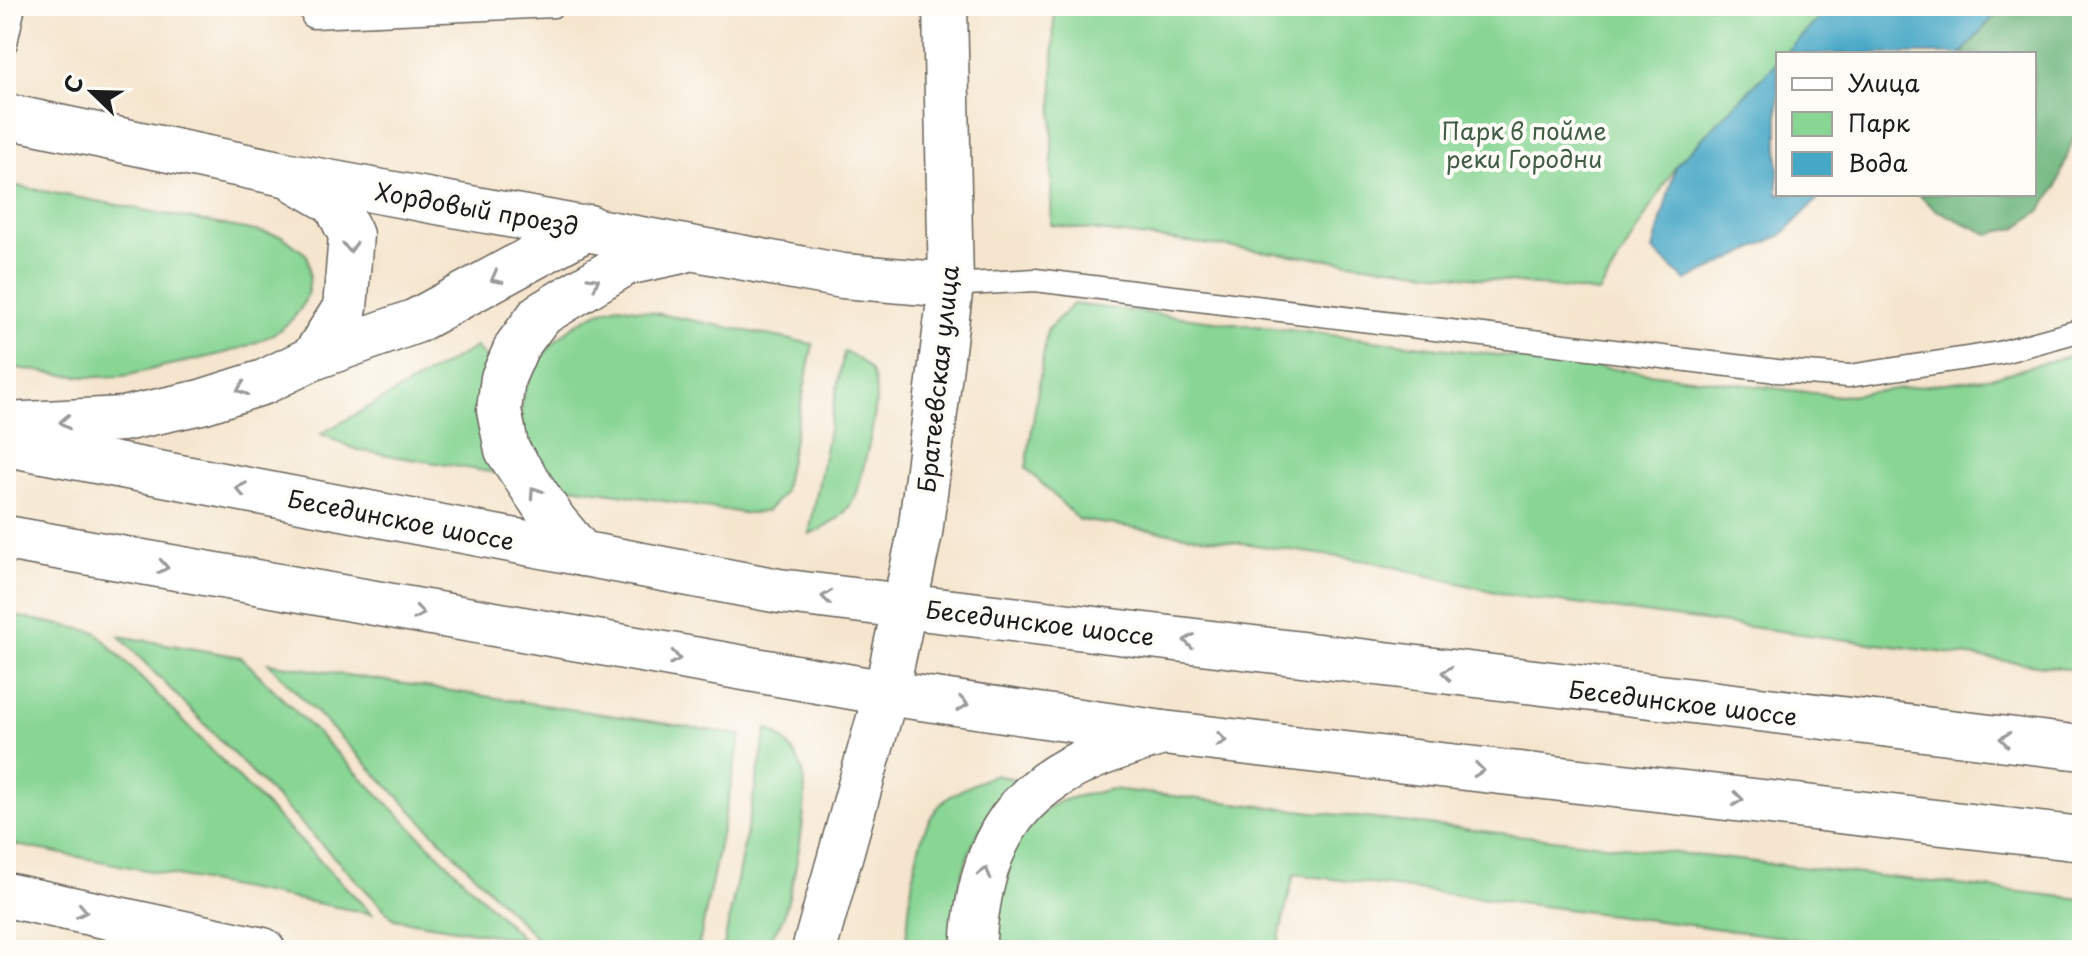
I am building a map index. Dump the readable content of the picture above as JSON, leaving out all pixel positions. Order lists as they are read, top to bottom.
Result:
{
  "streets": {
    "main road": ["Хордовый проезд", "Братеевская улица", "Бесединское шоссе"]
  },
  "crossings": [
    ["Хордовый проезд", "Братеевская улица"],
    ["Братеевская улица", "Бесединское шоссе"]
  ],
  "parks": ["Парк в пойме реки Городни"],
  "legend": ["Улица", "Парк", "Вода"],
  "north": "top left"
}
